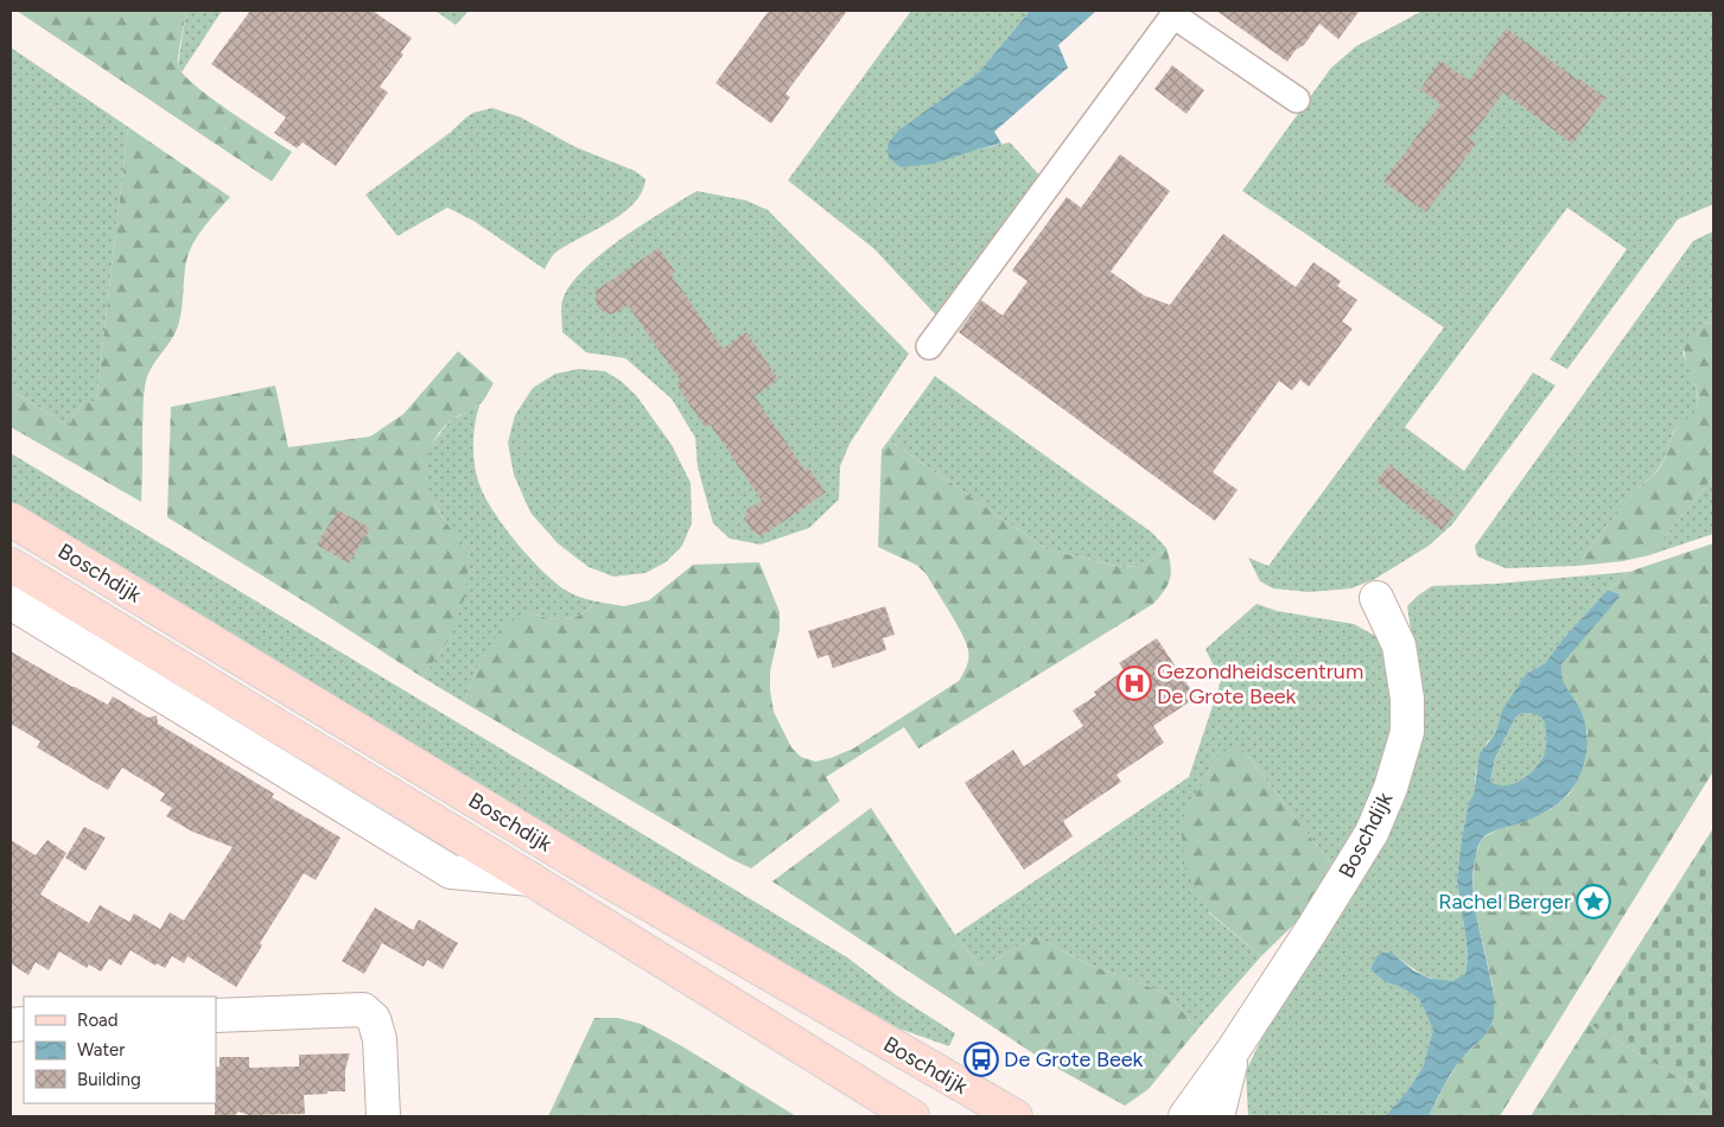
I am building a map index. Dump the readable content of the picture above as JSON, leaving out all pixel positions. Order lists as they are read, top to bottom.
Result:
{
  "streets": {
    "main road": ["Boschdijk"]
  },
  "places": {
    "hospital": ["Gezondheidscentrum De Grote Beek"],
    "place": ["Rachel Berger"],
    "bus stop": ["De Grote Beek"]
  },
  "legend": ["Road", "Water", "Building"]
}
